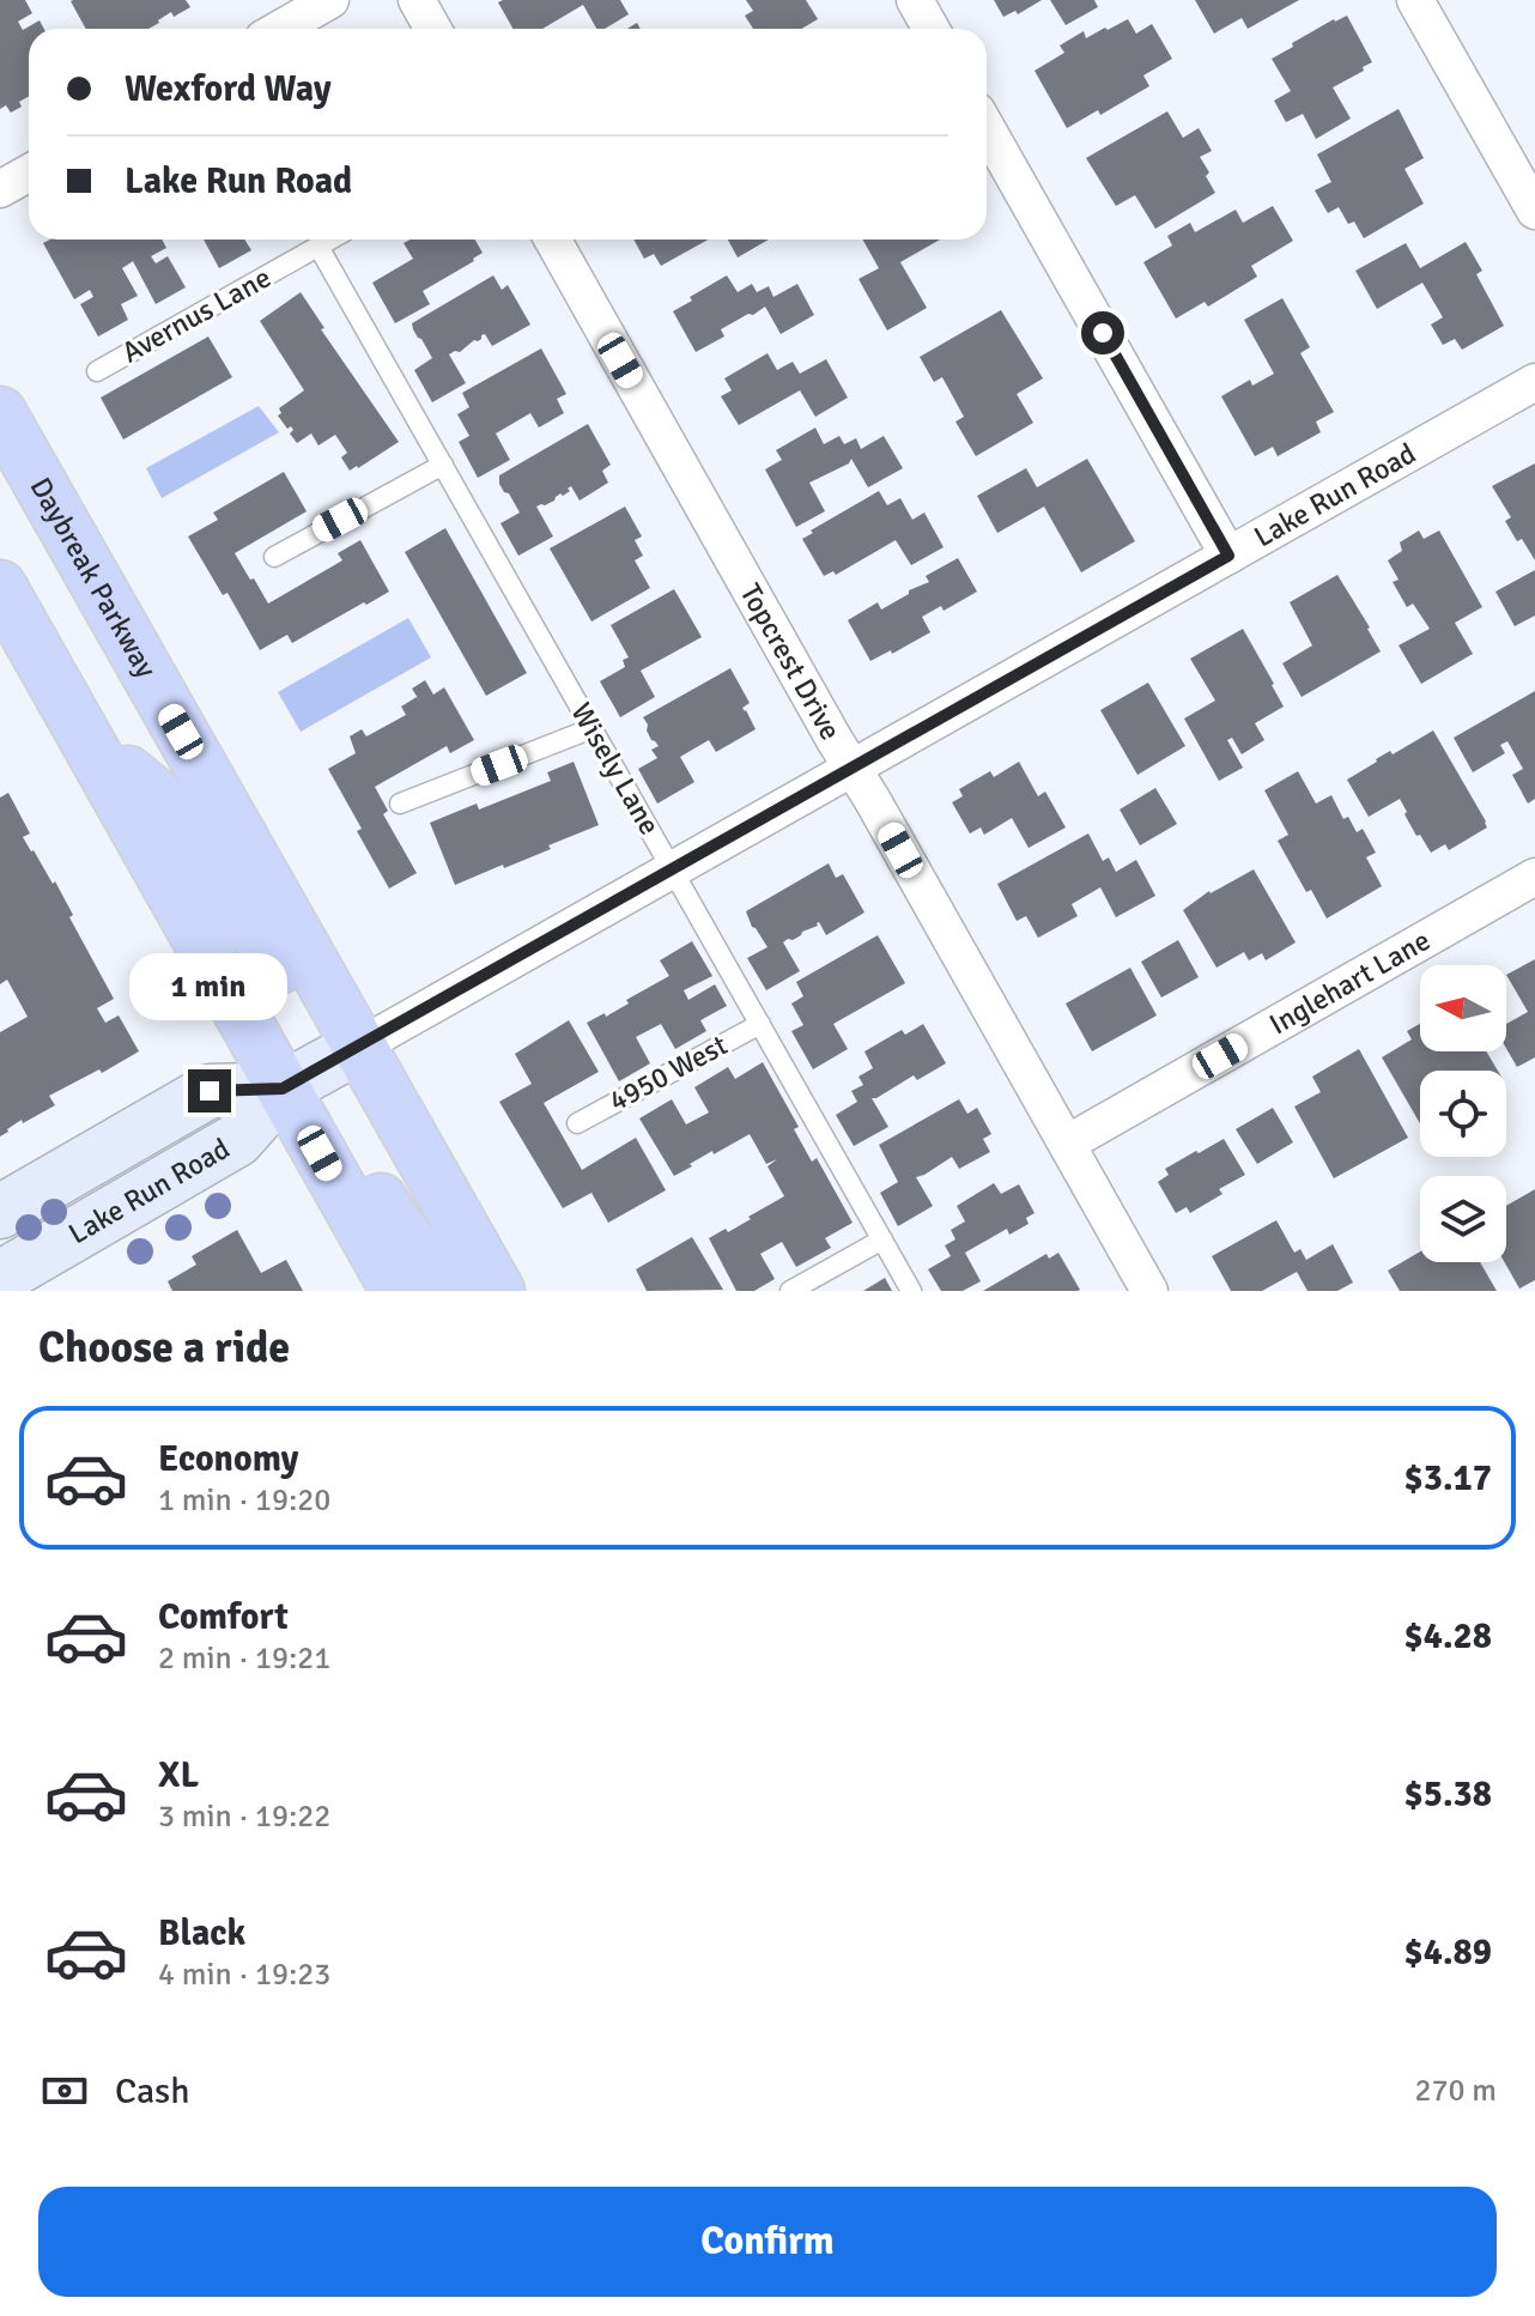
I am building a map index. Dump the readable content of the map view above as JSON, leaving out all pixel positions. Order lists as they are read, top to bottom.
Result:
{
  "streets": {
    "main road": ["Daybreak Parkway"],
    "street": ["Lake Run Road", "Topcrest Drive", "Inglehart Lane"],
    "lane": ["Avernus Lane", "Wisely Lane", "4950 West"]
  },
  "crossings": [
    ["Avernus Lane", "Wisely Lane"],
    ["Lake Run Road", "Daybreak Parkway"],
    ["Lake Run Road", "Topcrest Drive"],
    ["Lake Run Road", "Wisely Lane"],
    ["Topcrest Drive", "Inglehart Lane"],
    ["Wisely Lane", "4950 West"]
  ],
  "north": "left",
  "page": {
    "banner": ["Wexford Way", "Lake Run Road"],
    "bubble": "1 min",
    "heading": "Choose a ride",
    "list": [
      {
        "name": "Economy",
        "note": "1 min · 19:20",
        "value": "$3.17"
      },
      {
        "name": "Comfort",
        "note": "2 min · 19:21",
        "value": "$4.28"
      },
      {
        "name": "XL",
        "note": "3 min · 19:22",
        "value": "$5.38"
      },
      {
        "name": "Black",
        "note": "4 min · 19:23",
        "value": "$4.89"
      }
    ],
    "pay": ["Cash", "270 m"],
    "buttons": "Confirm"
  }
}
